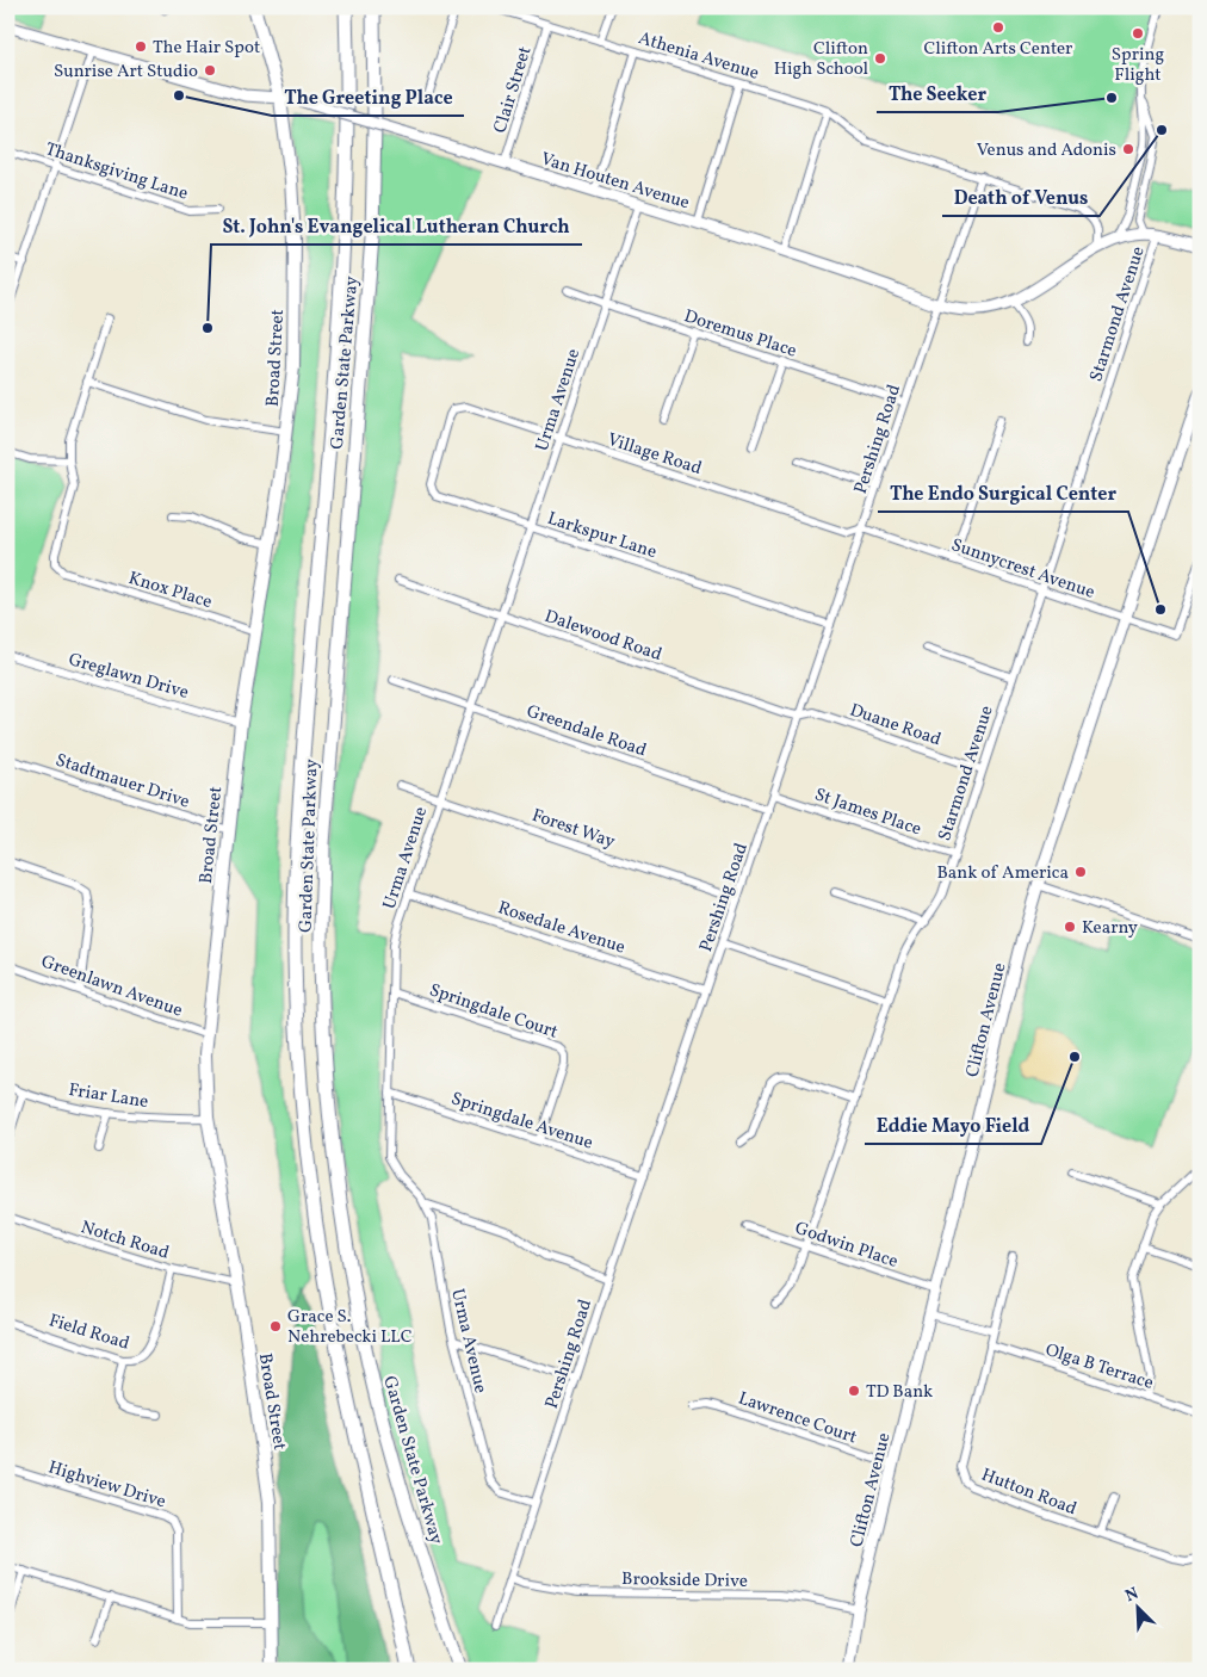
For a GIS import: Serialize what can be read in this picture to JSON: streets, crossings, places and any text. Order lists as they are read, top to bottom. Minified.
{"streets":{"highway":["Garden State Parkway"],"main road":["Van Houten Avenue","Broad Street","Clifton Avenue"],"street":["Athenia Avenue","Clair Street","Thanksgiving Lane","Starmond Avenue","Doremus Place","Urma Avenue","Pershing Road","Village Road","Larkspur Lane","Sunnycrest Avenue","Knox Place","Dalewood Road","Greglawn Drive","Duane Road","Greendale Road","Stadtmauer Drive","St James Place","Forest Way","Rosedale Avenue","Greenlawn Avenue","Springdale Court","Friar Lane","Springdale Avenue","Notch Road","Godwin Place","Field Road","Olga B Terrace","Lawrence Court","Highview Drive","Hutton Road","Brookside Drive"]},"crossings":[["Athenia Avenue","Clair Street"],["Athenia Avenue","Van Houten Avenue"],["Athenia Avenue","Pershing Road"],["Clair Street","Van Houten Avenue"],["Van Houten Avenue","Starmond Avenue"],["Van Houten Avenue","Broad Street"],["Van Houten Avenue","Urma Avenue"],["Van Houten Avenue","Pershing Road"],["Starmond Avenue","Sunnycrest Avenue"],["Starmond Avenue","Duane Road"],["Starmond Avenue","St James Place"],["Starmond Avenue","Godwin Place"],["Doremus Place","Urma Avenue"],["Doremus Place","Pershing Road"],["Broad Street","Knox Place"],["Broad Street","Greglawn Drive"],["Broad Street","Stadtmauer Drive"],["Broad Street","Greenlawn Avenue"],["Broad Street","Friar Lane"],["Broad Street","Notch Road"],["Urma Avenue","Pershing Road"],["Urma Avenue","Village Road"],["Urma Avenue","Larkspur Lane"],["Urma Avenue","Dalewood Road"],["Urma Avenue","Greendale Road"],["Urma Avenue","Forest Way"],["Urma Avenue","Rosedale Avenue"],["Urma Avenue","Springdale Court"],["Urma Avenue","Springdale Avenue"],["Pershing Road","Village Road"],["Pershing Road","Larkspur Lane"],["Pershing Road","Sunnycrest Avenue"],["Pershing Road","Dalewood Road"],["Pershing Road","Duane Road"],["Pershing Road","Greendale Road"],["Pershing Road","St James Place"],["Pershing Road","Forest Way"],["Pershing Road","Rosedale Avenue"],["Pershing Road","Springdale Avenue"],["Pershing Road","Brookside Drive"],["Village Road","Larkspur Lane"],["Village Road","Sunnycrest Avenue"],["Sunnycrest Avenue","Clifton Avenue"],["Dalewood Road","Duane Road"],["Springdale Court","Springdale Avenue"],["Clifton Avenue","Godwin Place"],["Clifton Avenue","Lawrence Court"],["Clifton Avenue","Brookside Drive"],["Notch Road","Field Road"],["Olga B Terrace","Hutton Road"]],"places":["Clifton Arts Center","Spring Flight","The Hair Spot","Clifton High School","Sunrise Art Studio","The Greeting Place","The Seeker","Death of Venus","Venus and Adonis","St. John's Evangelical Lutheran Church","The Endo Surgical Center","Bank of America","Kearny","Eddie Mayo Field","Grace S. Nehrebecki LLC","TD Bank"],"north":"top left"}
